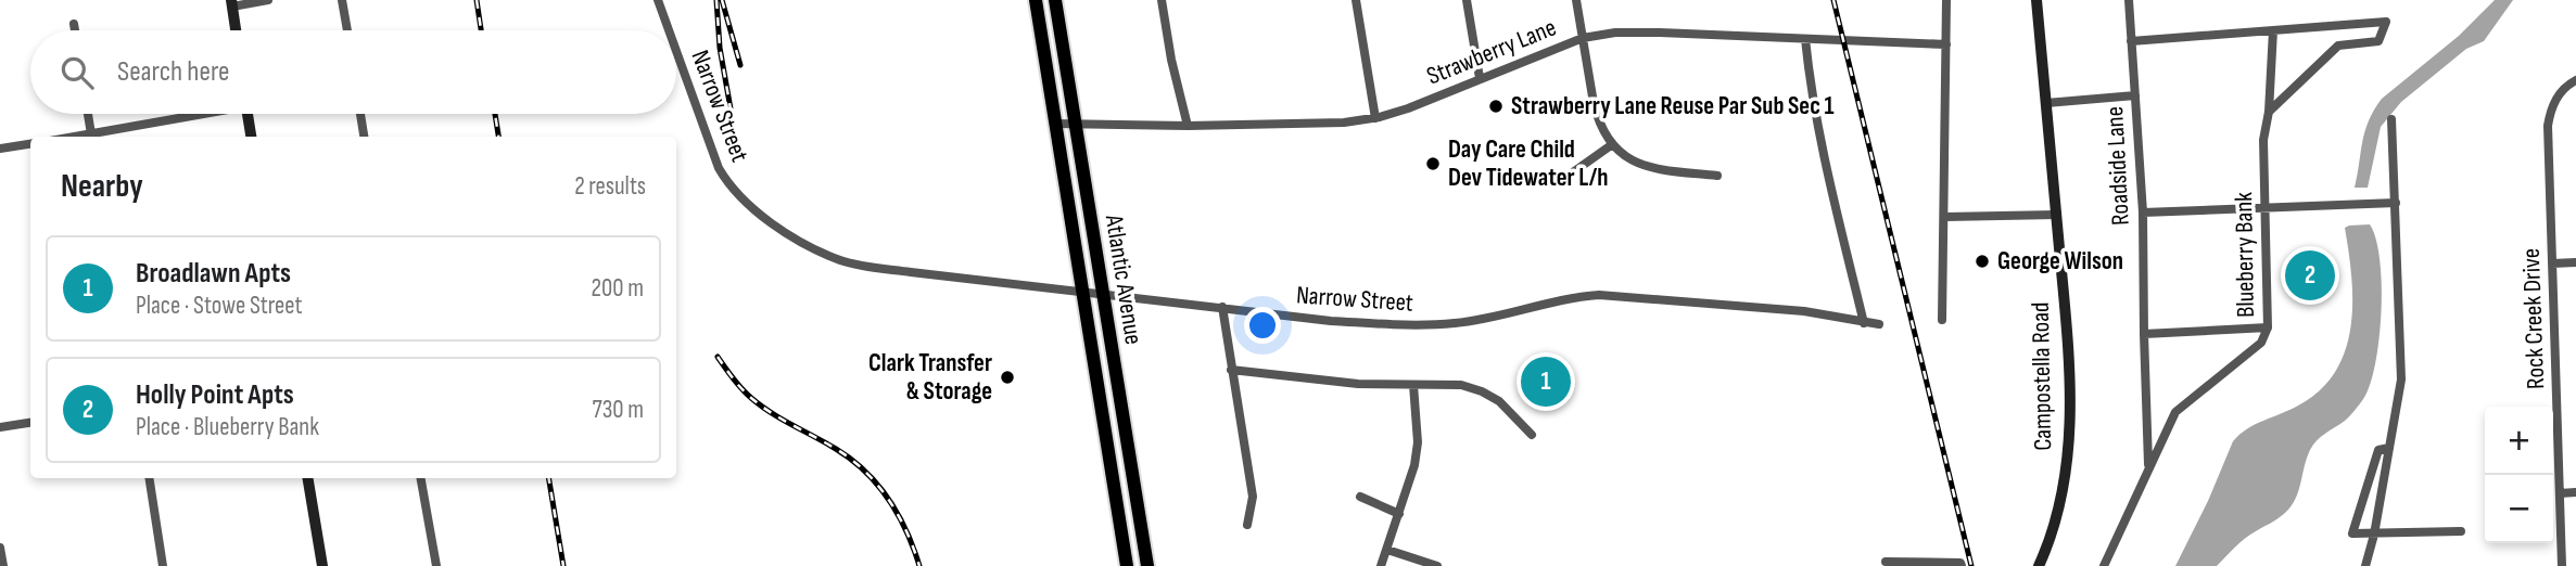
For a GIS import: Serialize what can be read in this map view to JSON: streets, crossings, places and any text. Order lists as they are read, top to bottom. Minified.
{"streets":{"main road":["Atlantic Avenue","Campostella Road"],"street":["Strawberry Lane","Narrow Street","Roadside Lane","Blueberry Bank","Rock Creek Drive"]},"crossings":[["Strawberry Lane","Atlantic Avenue"],["Narrow Street","Atlantic Avenue"],["Roadside Lane","Blueberry Bank"]],"places":["Strawberry Lane Reuse Par Sub Sec 1","Day Care Child Dev Tidewater L/h","George Wilson","Clark Transfer & Storage"],"page":{"search":"Search here","heading":["Nearby","2 results"],"list":[{"mark":"1","name":"Broadlawn Apts","note":"Place · Stowe Street","value":"200 m"},{"mark":"2","name":"Holly Point Apts","note":"Place · Blueberry Bank","value":"730 m"}],"pins":["2","1"],"map_buttons":["+","−"]}}
